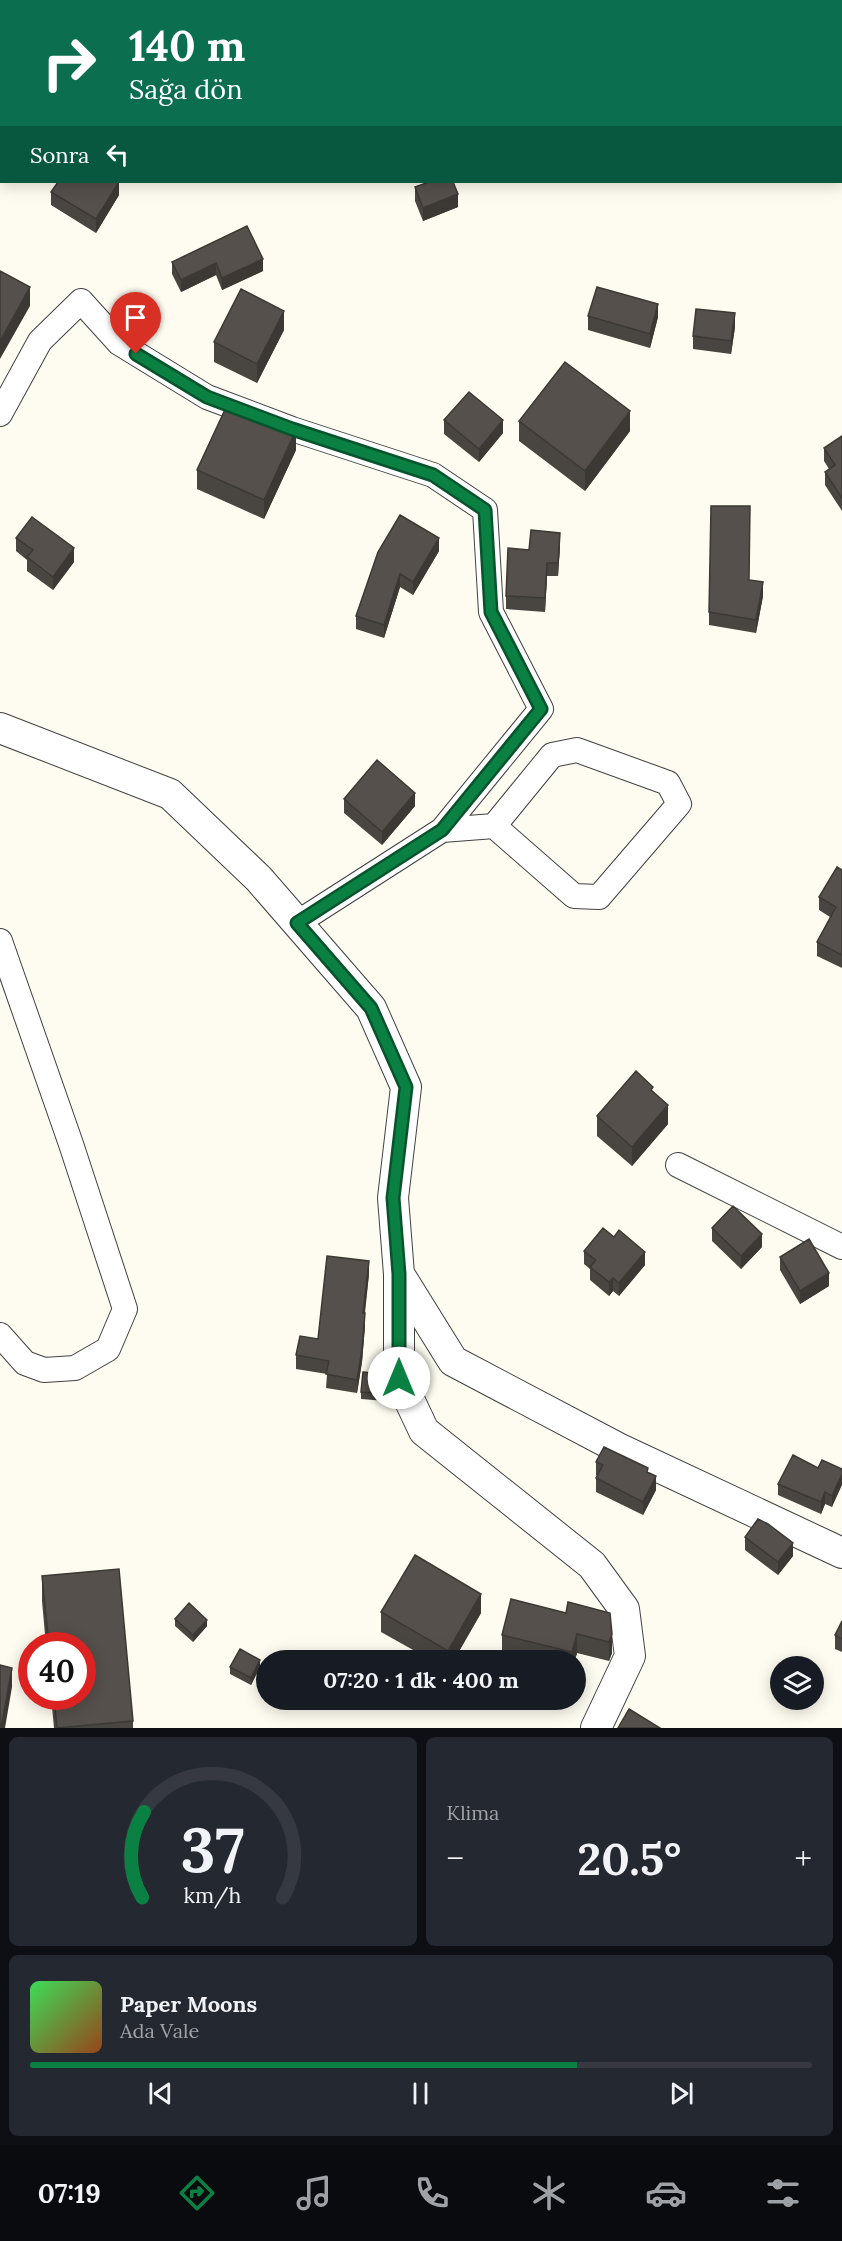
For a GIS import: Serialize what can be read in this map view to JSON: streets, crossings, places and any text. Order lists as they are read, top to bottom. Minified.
{"page":{"turn":["140 m","Sağa dön"],"then":"Sonra","limit":"40","trip":"07:20 · 1 dk · 400 m","tile":"Klima","heat":["−","20.5°","+"],"song":["Paper Moons","Ada Vale"],"tabs":"07:19","gauge":["37","km/h"]}}
